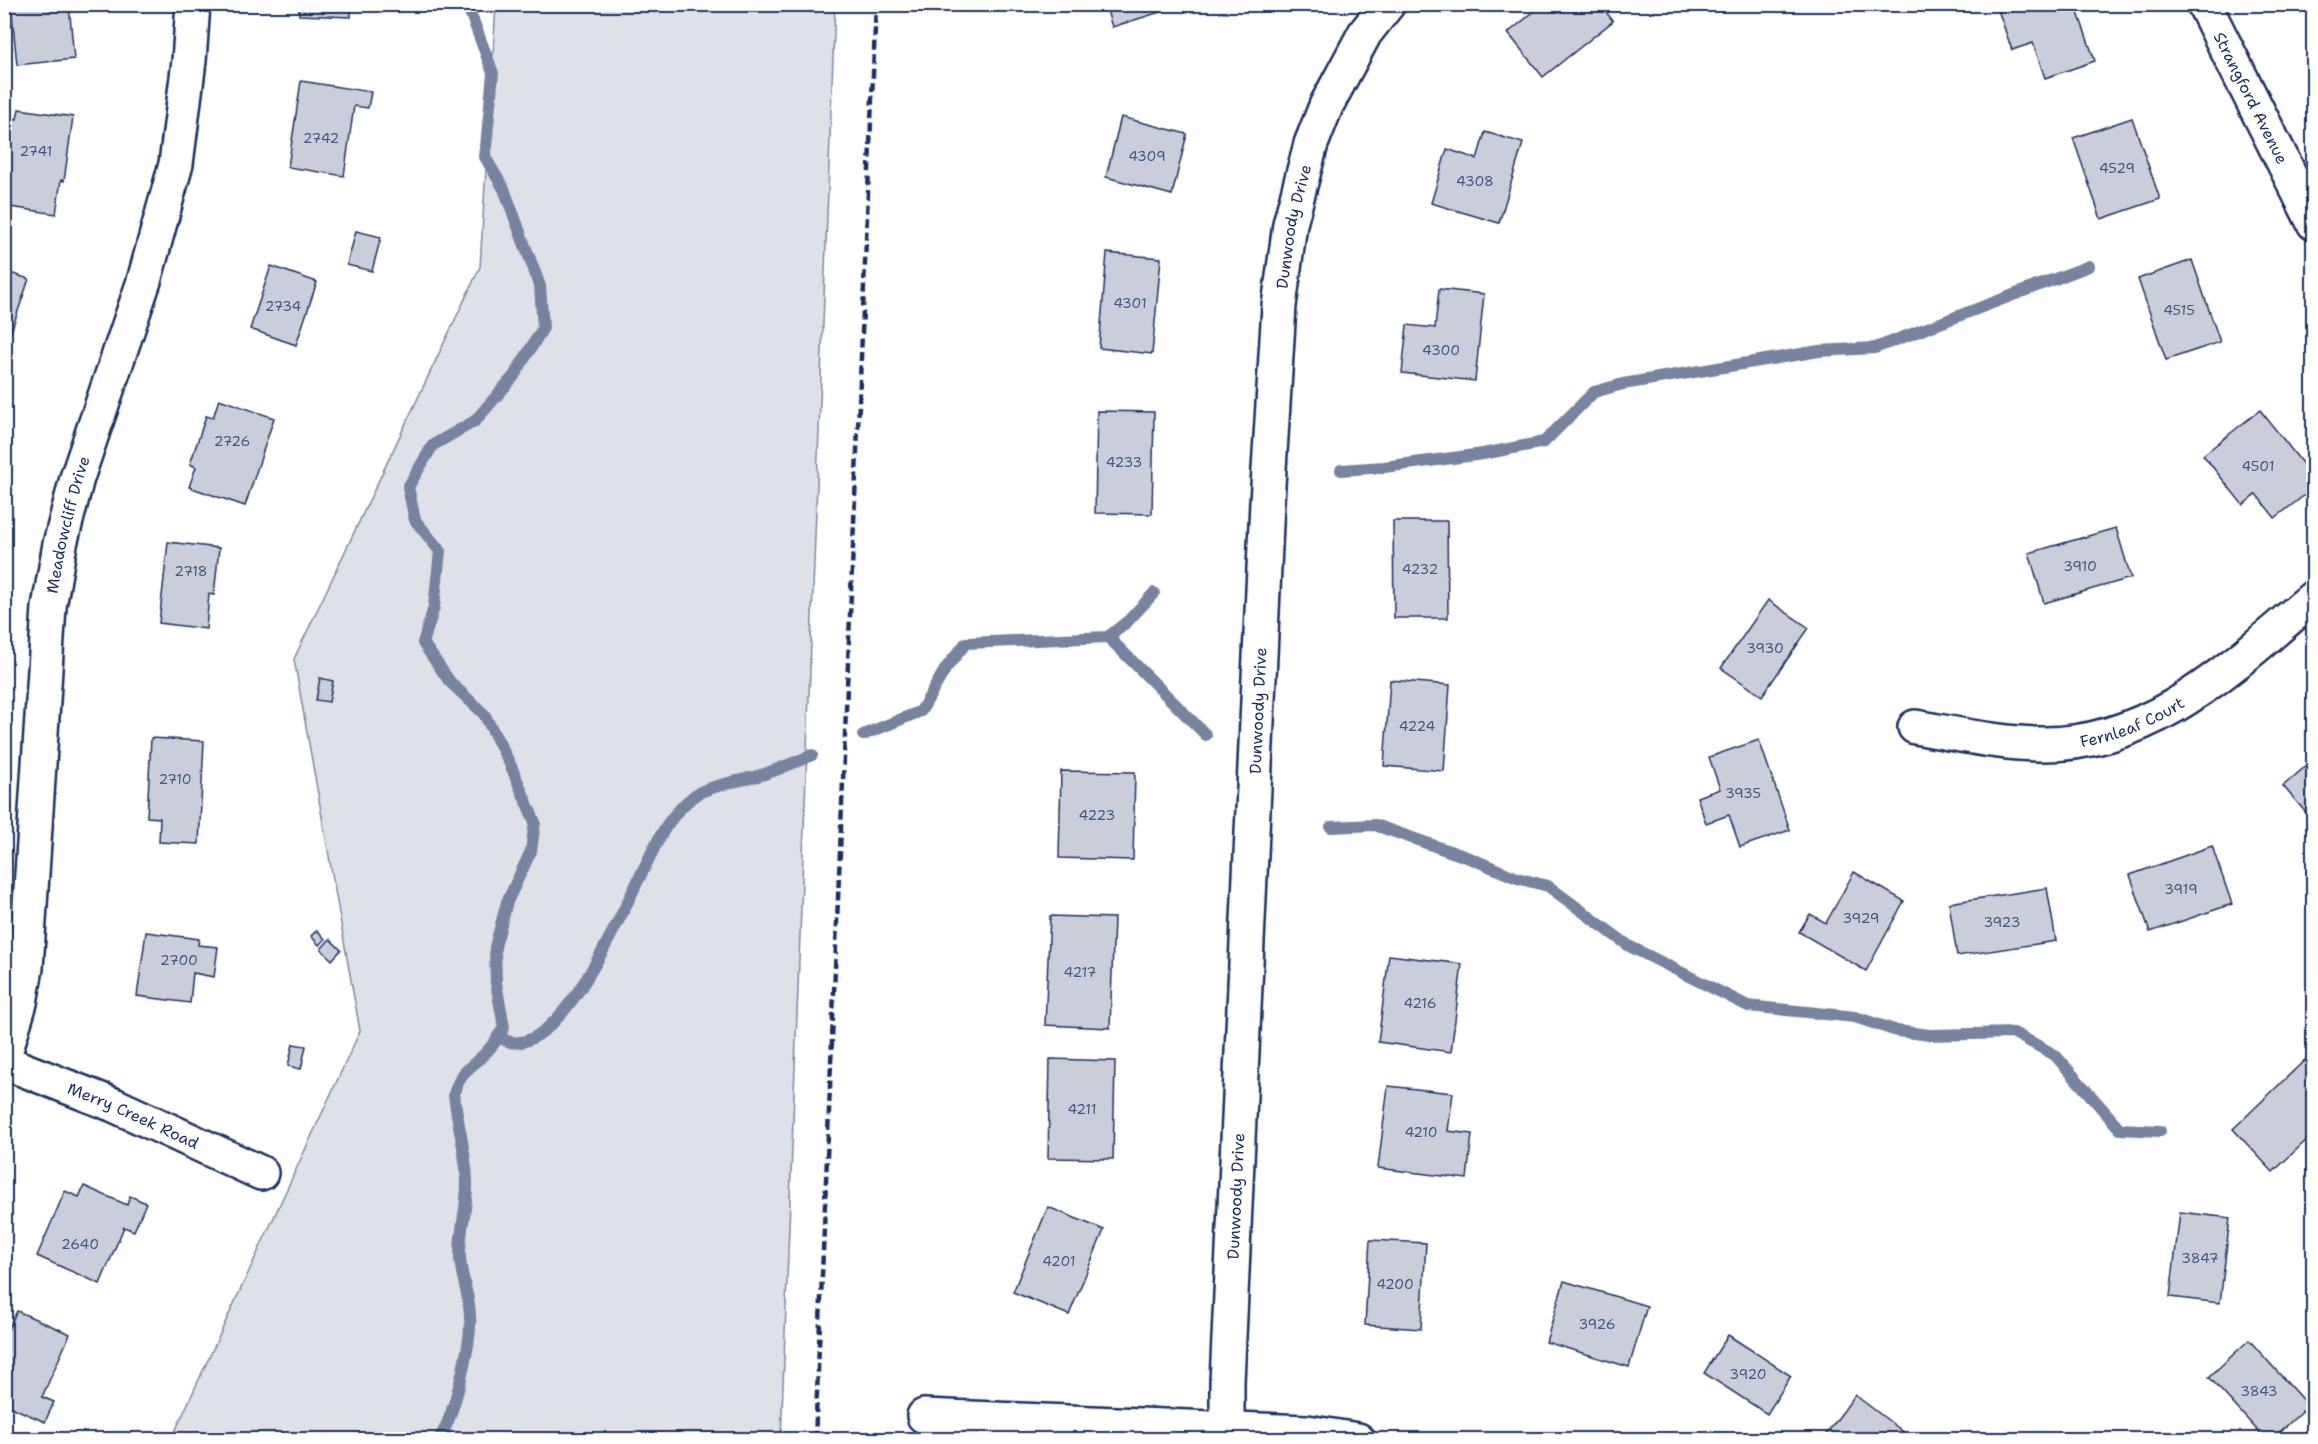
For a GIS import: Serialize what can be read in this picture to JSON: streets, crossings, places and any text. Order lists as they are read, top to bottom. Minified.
{"streets":{"street":["Strangford Avenue","Dunwoody Drive","Meadowcliff Drive","Fernleaf Court","Merry Creek Road"]},"house_numbers":["2742","2741","4309","4529","4308","4301","2734","4515","4300","2726","4233","4501","3910","4232","2718","3930","4224","2710","3935","4223","3919","3929","3923","2700","4217","4216","4211","4210","2640","3847","4201","4200","3926","3920","3843"]}
